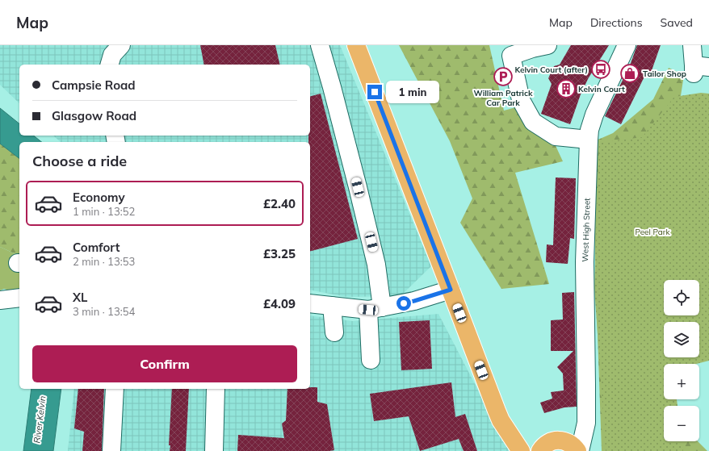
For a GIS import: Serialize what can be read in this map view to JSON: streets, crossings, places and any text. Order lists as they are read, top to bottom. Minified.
{"streets":{"street":["West High Street"]},"water":["River Kelvin"],"parks":["Peel Park"],"places":{"bus stop":["Kelvin Court (after)"],"shop":["Tailor Shop"],"parking":["William Patrick Car Park"],"building":["Kelvin Court"]},"page":{"header":"Map","nav":["Map","Directions","Saved"],"banner":["Campsie Road","Glasgow Road"],"bubble":"1 min","heading":"Choose a ride","list":[{"name":"Economy","note":"1 min · 13:52","value":"£2.40"},{"name":"Comfort","note":"2 min · 13:53","value":"£3.25"},{"name":"XL","note":"3 min · 13:54","value":"£4.09"}],"map_buttons":["+","−"],"buttons":"Confirm"}}
